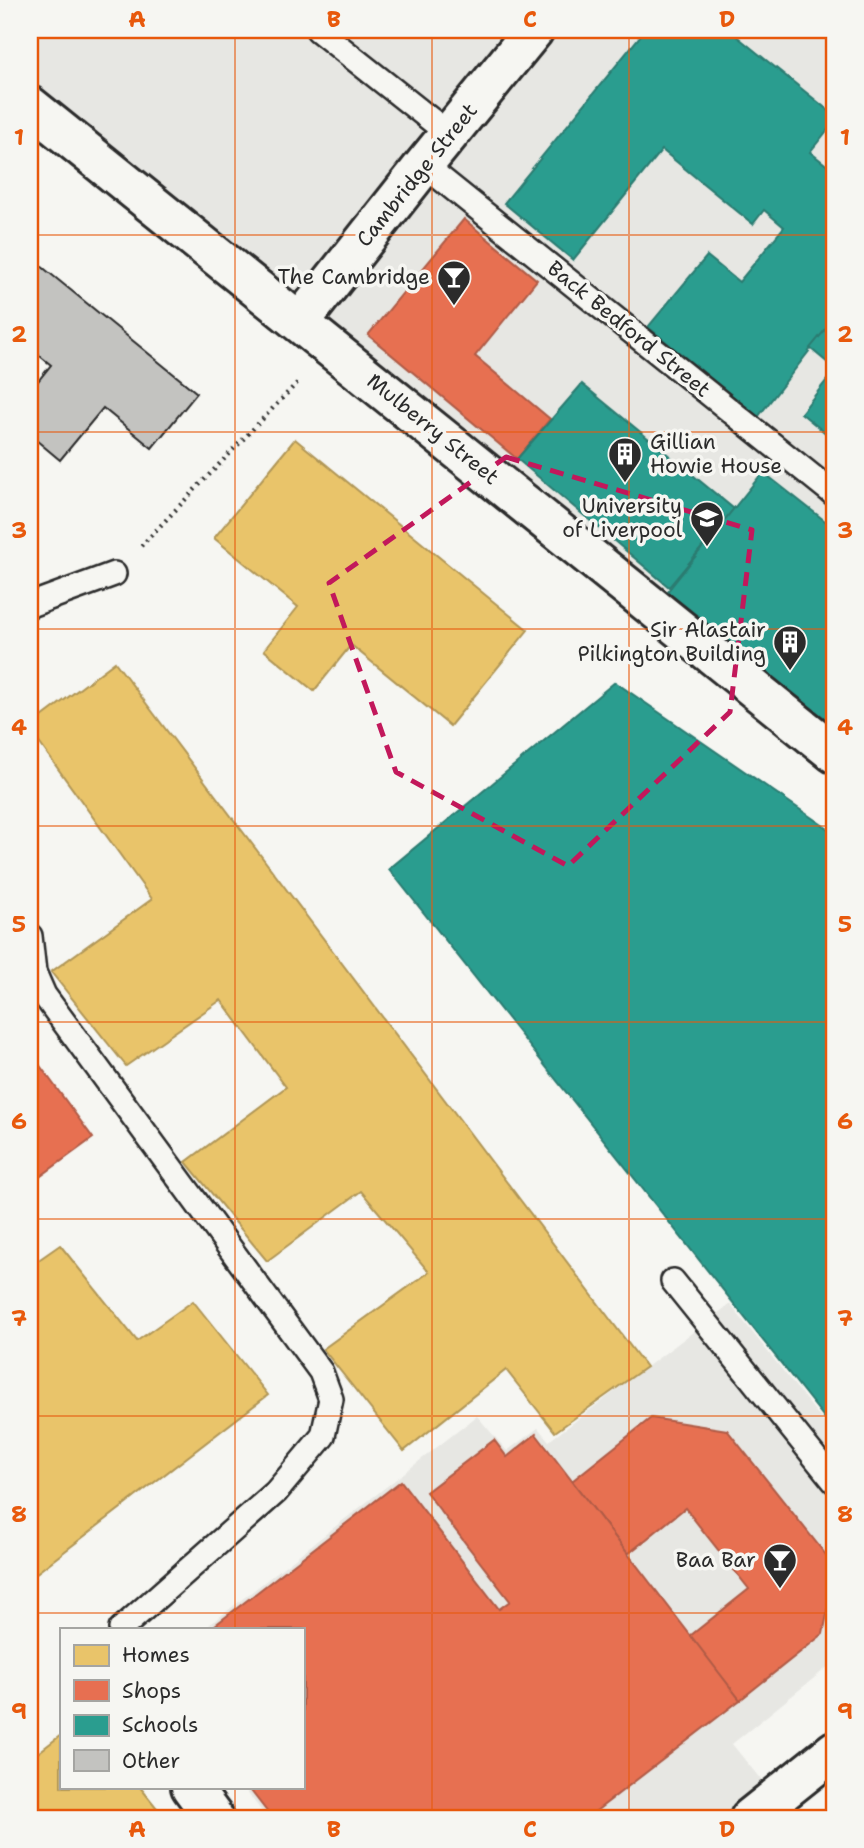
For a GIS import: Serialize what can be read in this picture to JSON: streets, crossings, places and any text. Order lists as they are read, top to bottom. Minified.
{"streets":{"street":["Cambridge Street","Mulberry Street"],"lane":["Back Bedford Street"]},"crossings":[["Cambridge Street","Back Bedford Street"],["Cambridge Street","Mulberry Street"]],"places":{"bar":["The Cambridge","Baa Bar"],"building":["Gillian Howie House","Sir Alastair Pilkington Building"],"school or university":["University of Liverpool"]},"legend":["Homes","Shops","Schools","Other"],"grid":{"columns":["A","B","C","D"],"rows":["1","2","3","4","5","6","7","8","9"]}}
